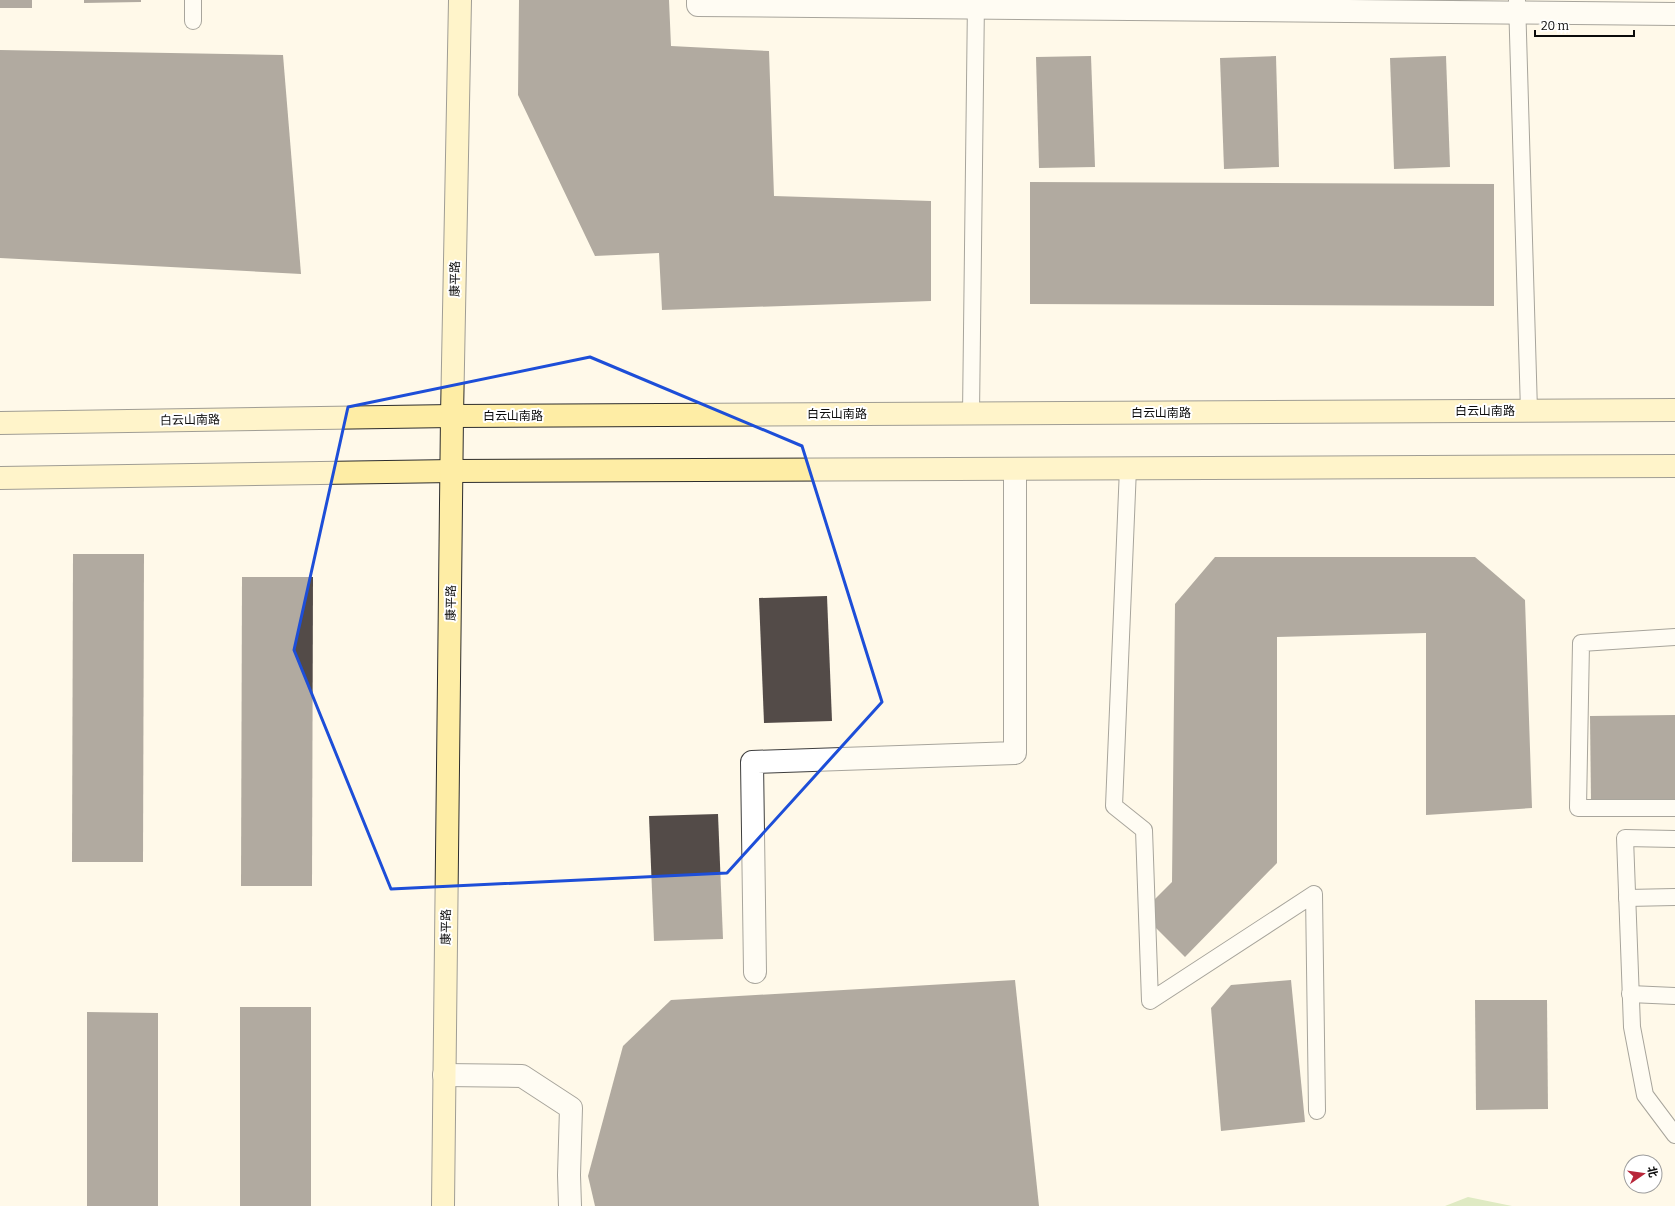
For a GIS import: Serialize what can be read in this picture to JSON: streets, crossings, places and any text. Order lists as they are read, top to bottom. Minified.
{"streets":{"main road":["康平路","白云山南路"]},"crossings":[["康平路","白云山南路"]],"scale_bar":"20 m","north":"right"}
